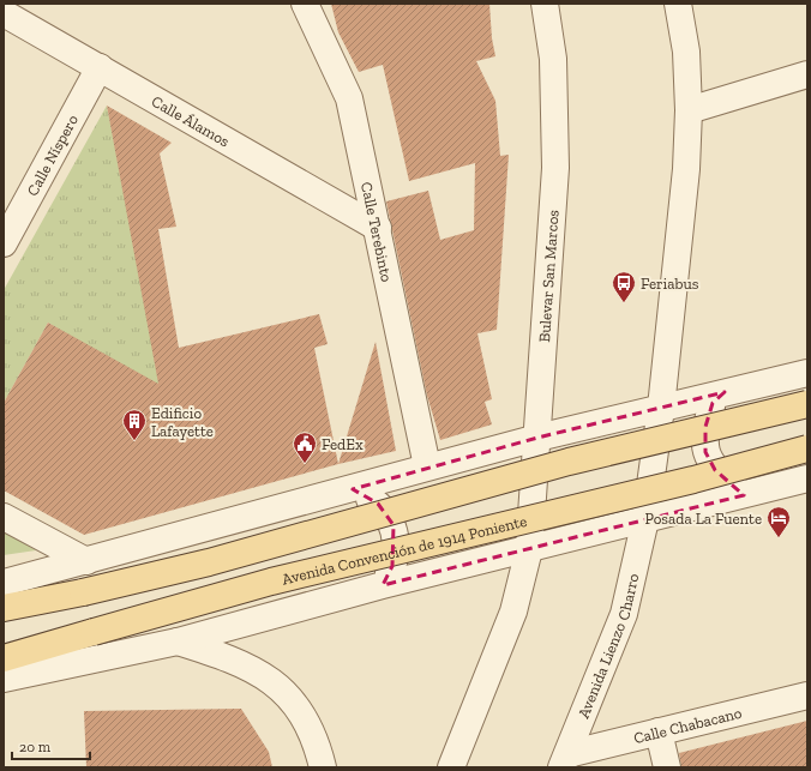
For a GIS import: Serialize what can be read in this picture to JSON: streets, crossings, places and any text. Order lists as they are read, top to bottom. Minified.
{"streets":{"main road":["Avenida Convención de 1914 Poniente"],"street":["Calle Álamos","Calle Níspero","Calle Terebinto","Bulevar San Marcos","Avenida Lienzo Charro","Calle Chabacano"]},"crossings":[["Calle Álamos","Calle Níspero"],["Calle Álamos","Calle Terebinto"],["Bulevar San Marcos","Avenida Convención de 1914 Poniente"],["Avenida Convención de 1914 Poniente","Avenida Lienzo Charro"],["Avenida Lienzo Charro","Calle Chabacano"]],"places":{"bus stop":["Feriabus"],"building":["Edificio Lafayette"],"public building":["FedEx"],"hotel":["Posada La Fuente"]},"scale_bar":"20 m"}
